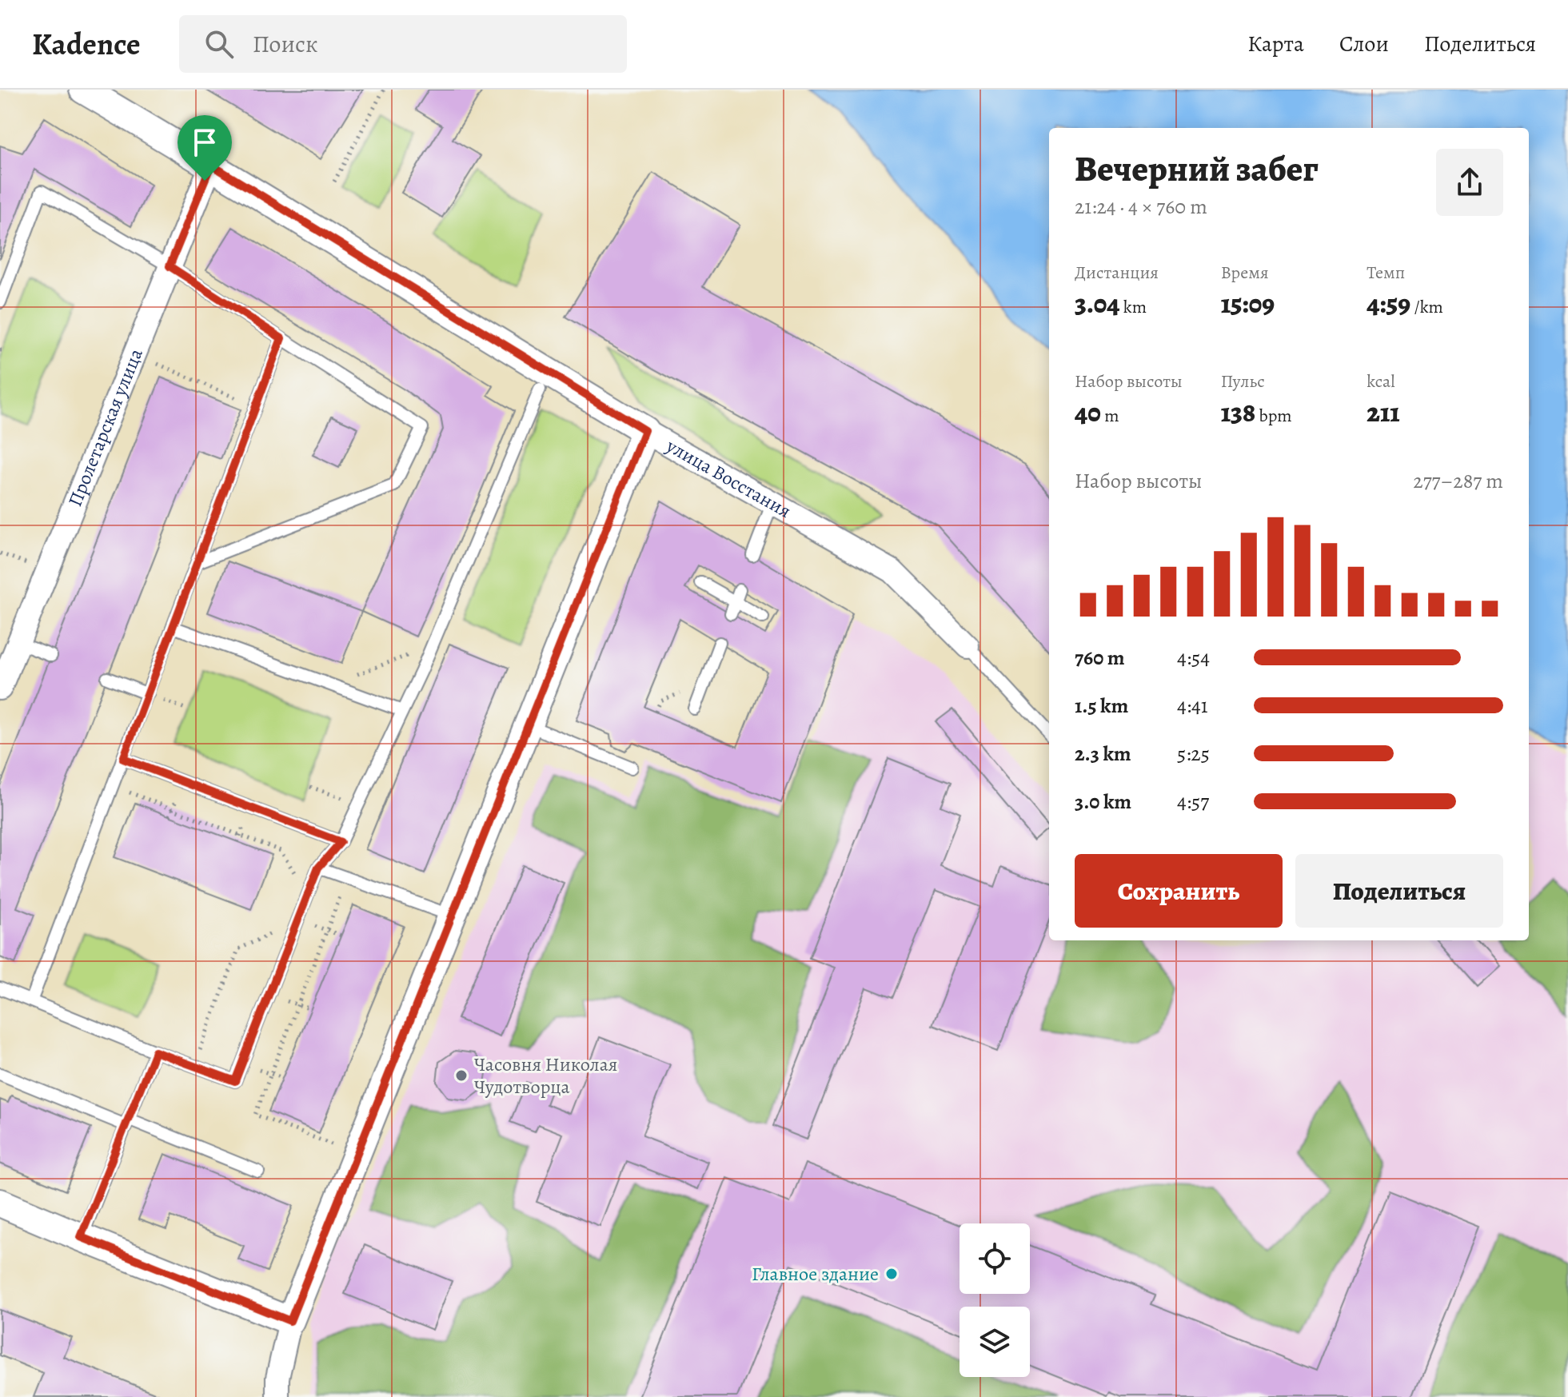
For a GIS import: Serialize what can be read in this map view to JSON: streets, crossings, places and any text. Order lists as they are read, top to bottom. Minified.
{"streets":{"street":["Пролетарская улица","улица Восстания"]},"crossings":[["Пролетарская улица","улица Восстания"]],"places":["Часовня Николая Чудотворца","Главное здание"],"page":{"header":"Kadence","search":"Поиск","nav":["Карта","Слои","Поделиться"],"heading":["Вечерний забег","21:24 · 4 × 760 m"],"stats":[["Дистанция","3.04 km"],["Время","15:09"],["Темп","4:59 /km"],["Набор высоты","40 m"],["Пульс","138 bpm"],["kcal","211"]],"chart":["Набор высоты","277–287 m"],"list":[{"name":"760 m","note":"4:54"},{"name":"1.5 km","note":"4:41"},{"name":"2.3 km","note":"5:25"},{"name":"3.0 km","note":"4:57"}],"buttons":["Сохранить","Поделиться"]}}
